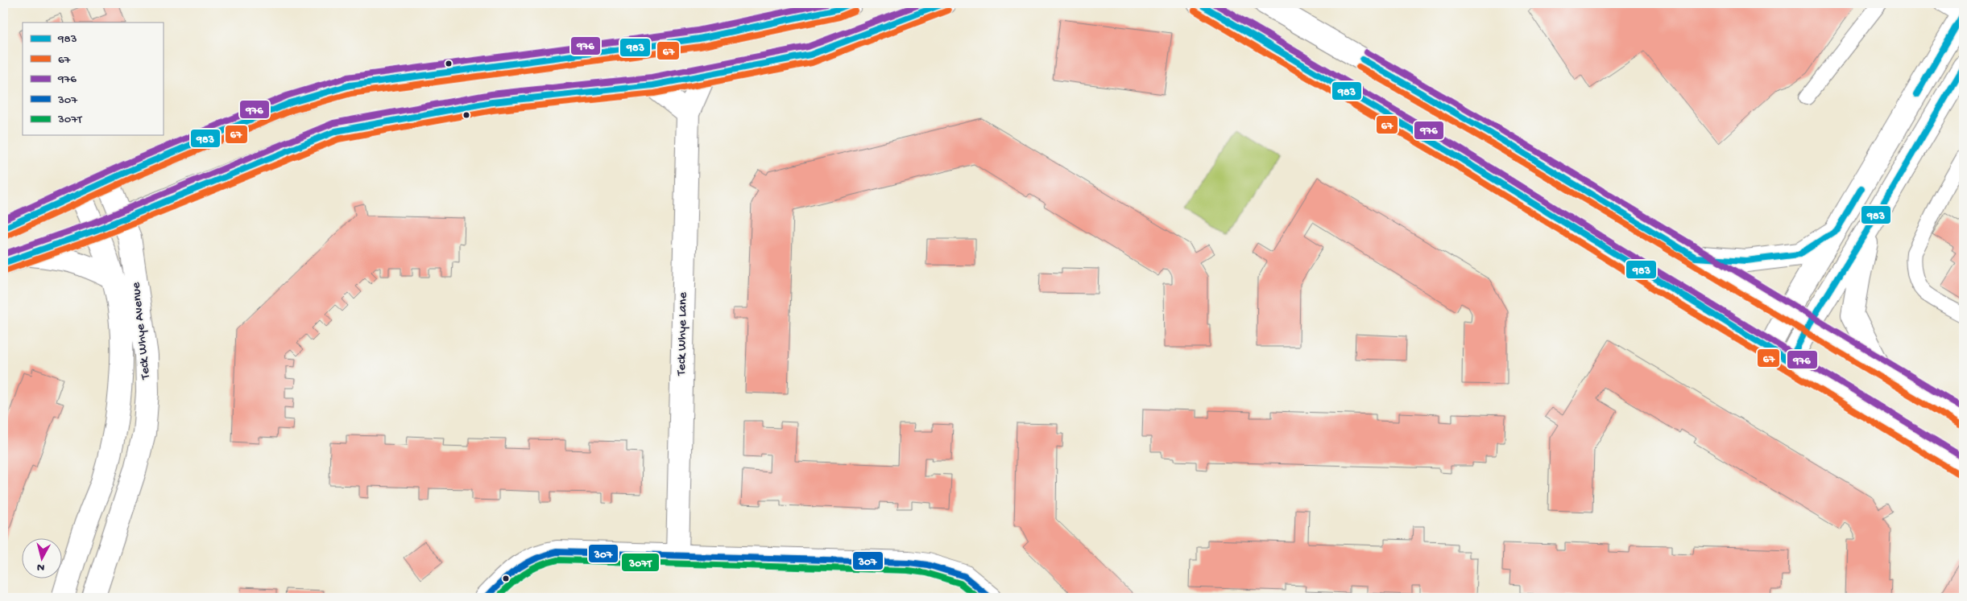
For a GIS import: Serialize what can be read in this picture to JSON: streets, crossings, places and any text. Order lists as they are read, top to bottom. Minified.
{"streets":{"main road":["Teck Whye Avenue","Teck Whye Lane"]},"lines":["transit line 983","transit line 976","transit line 67","transit line 307","transit line 307T"],"legend":["983","67","976","307","307T"],"north":"bottom"}
